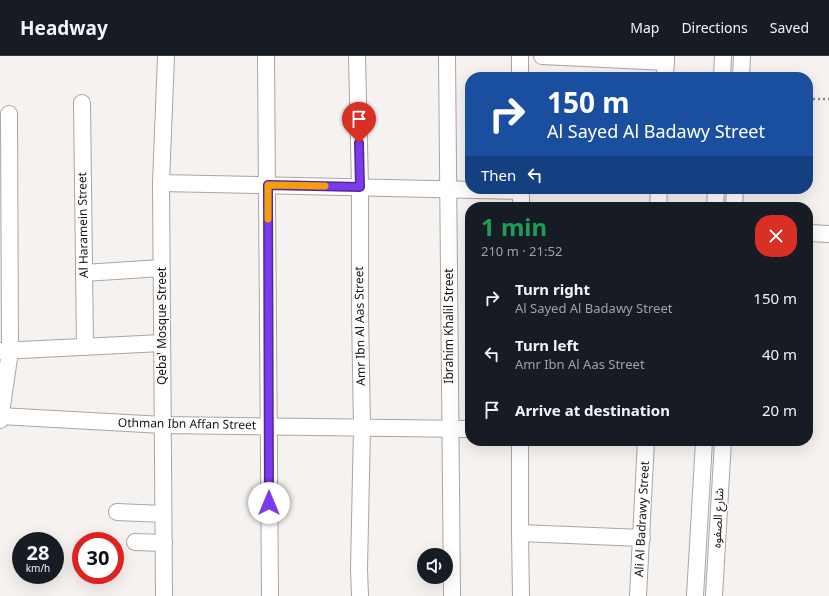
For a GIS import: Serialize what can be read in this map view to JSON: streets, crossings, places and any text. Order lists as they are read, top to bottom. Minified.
{"streets":{"street":["Al Haramein Street","Qeba' Mosque Street","Amr Ibn Al Aas Street","Ibrahim Khalil Street","Othman Ibn Affan Street","شارع الصفوه","Ali Al Badrawy Street"]},"crossings":[["Qeba' Mosque Street","Othman Ibn Affan Street"],["Amr Ibn Al Aas Street","Othman Ibn Affan Street"],["Ibrahim Khalil Street","Othman Ibn Affan Street"]],"page":{"header":"Headway","nav":["Map","Directions","Saved"],"turn":["150 m","Al Sayed Al Badawy Street"],"then":"Then","heading":["1 min","210 m · 21:52"],"list":[{"name":"Turn right","note":"Al Sayed Al Badawy Street","value":"150 m"},{"name":"Turn left","note":"Amr Ibn Al Aas Street","value":"40 m"},{"name":"Arrive at destination","value":"20 m"}],"speed":"28 km/h","limit":"30"}}
